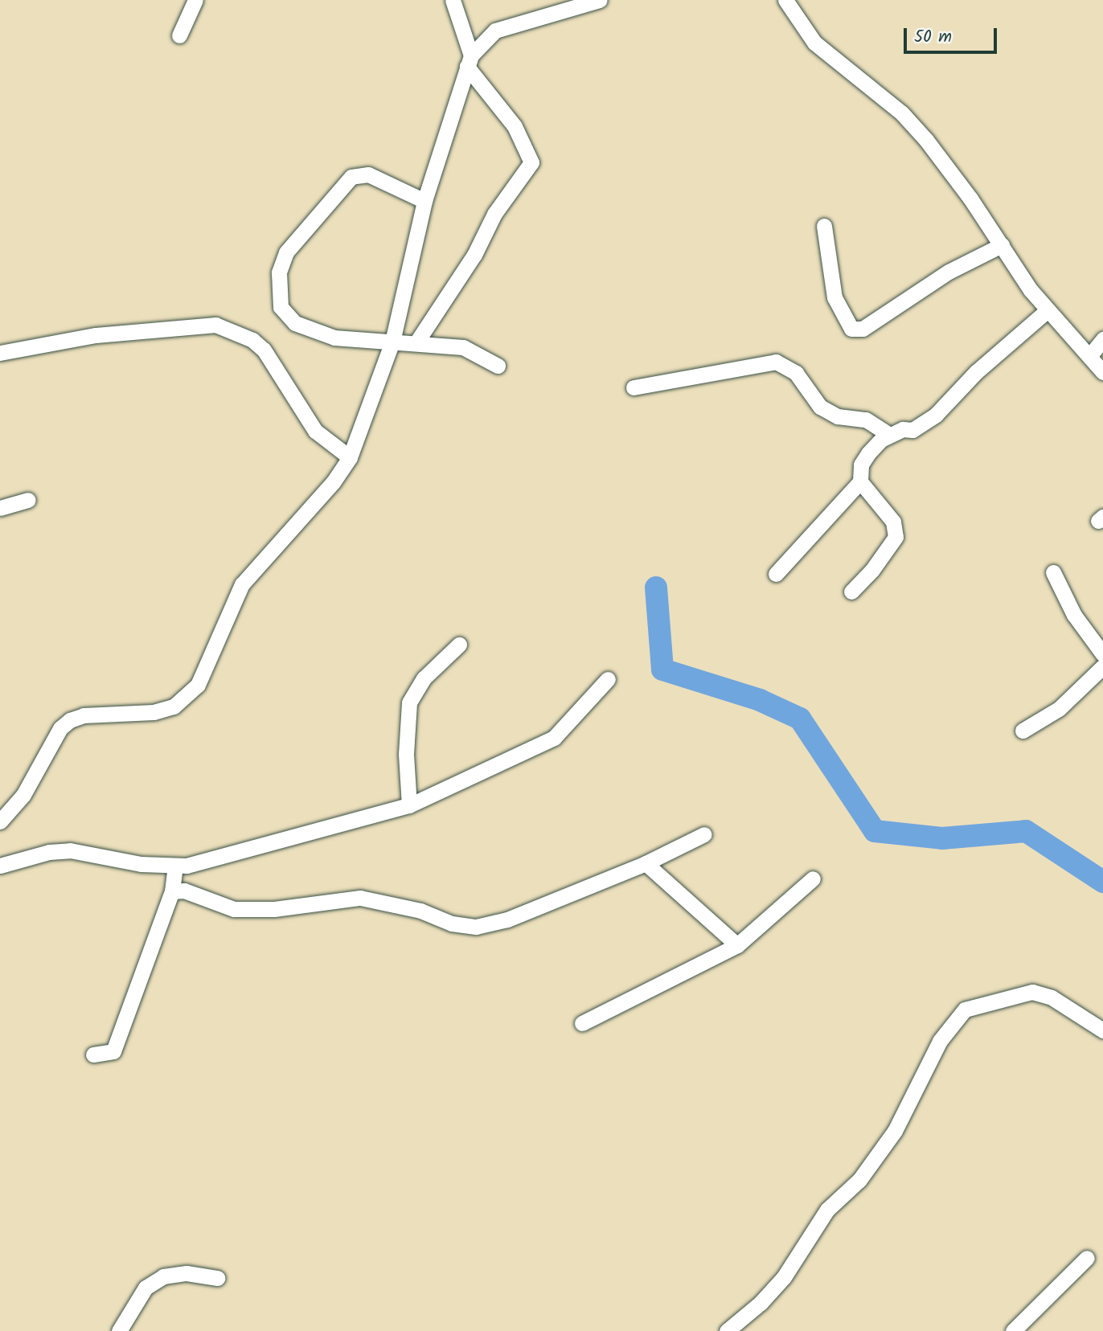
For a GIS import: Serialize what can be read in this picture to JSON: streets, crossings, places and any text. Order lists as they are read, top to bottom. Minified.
{"scale_bar":"50 m"}
